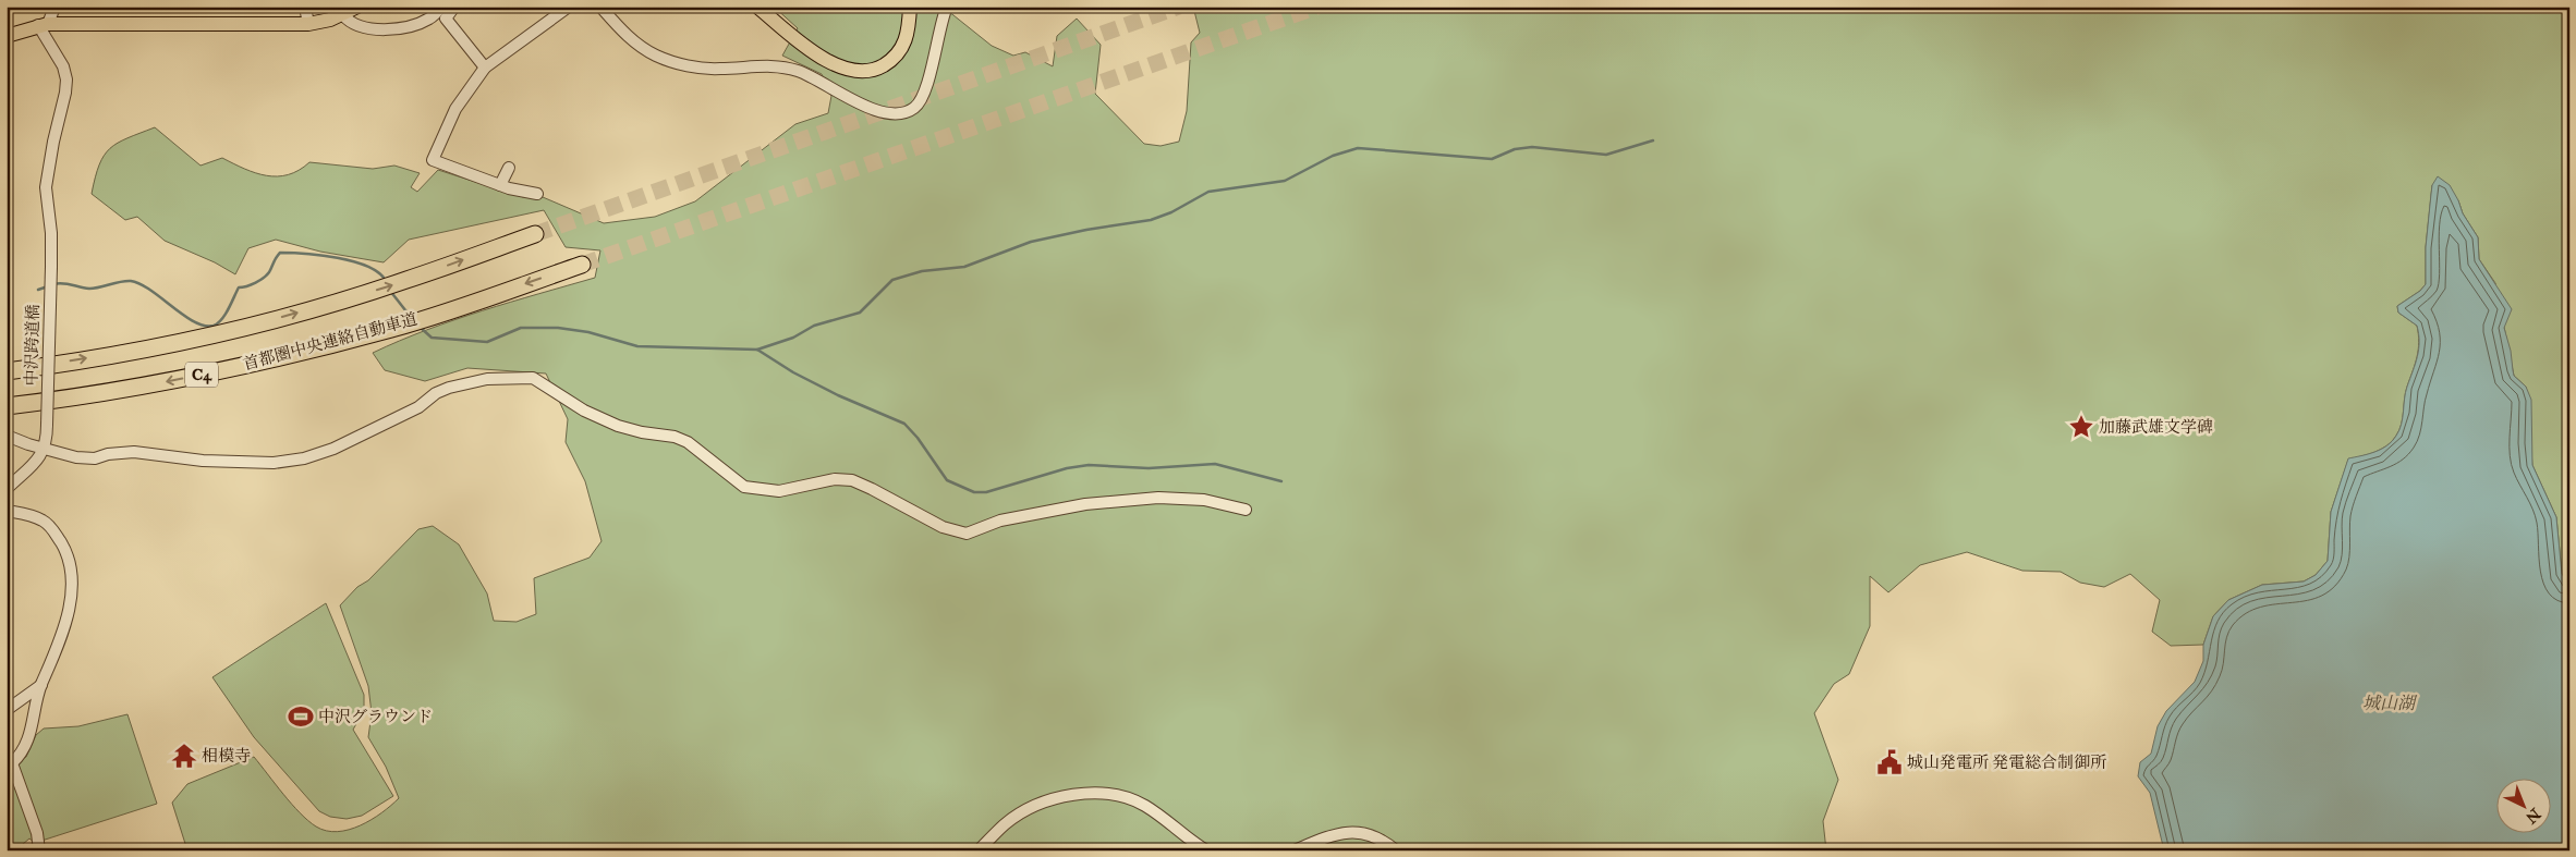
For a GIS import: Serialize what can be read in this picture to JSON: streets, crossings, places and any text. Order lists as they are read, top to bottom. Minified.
{"streets":{"highway":["首都圏中央連絡自動車道","C4"],"street":["中沢跨道橋"]},"water":["城山湖"],"places":{"place":["加藤武雄文学碑"],"sports":["中沢グラウンド"],"temple":["相模寺"],"public building":["城山発電所 発電総合制御所"]},"north":"bottom right"}
